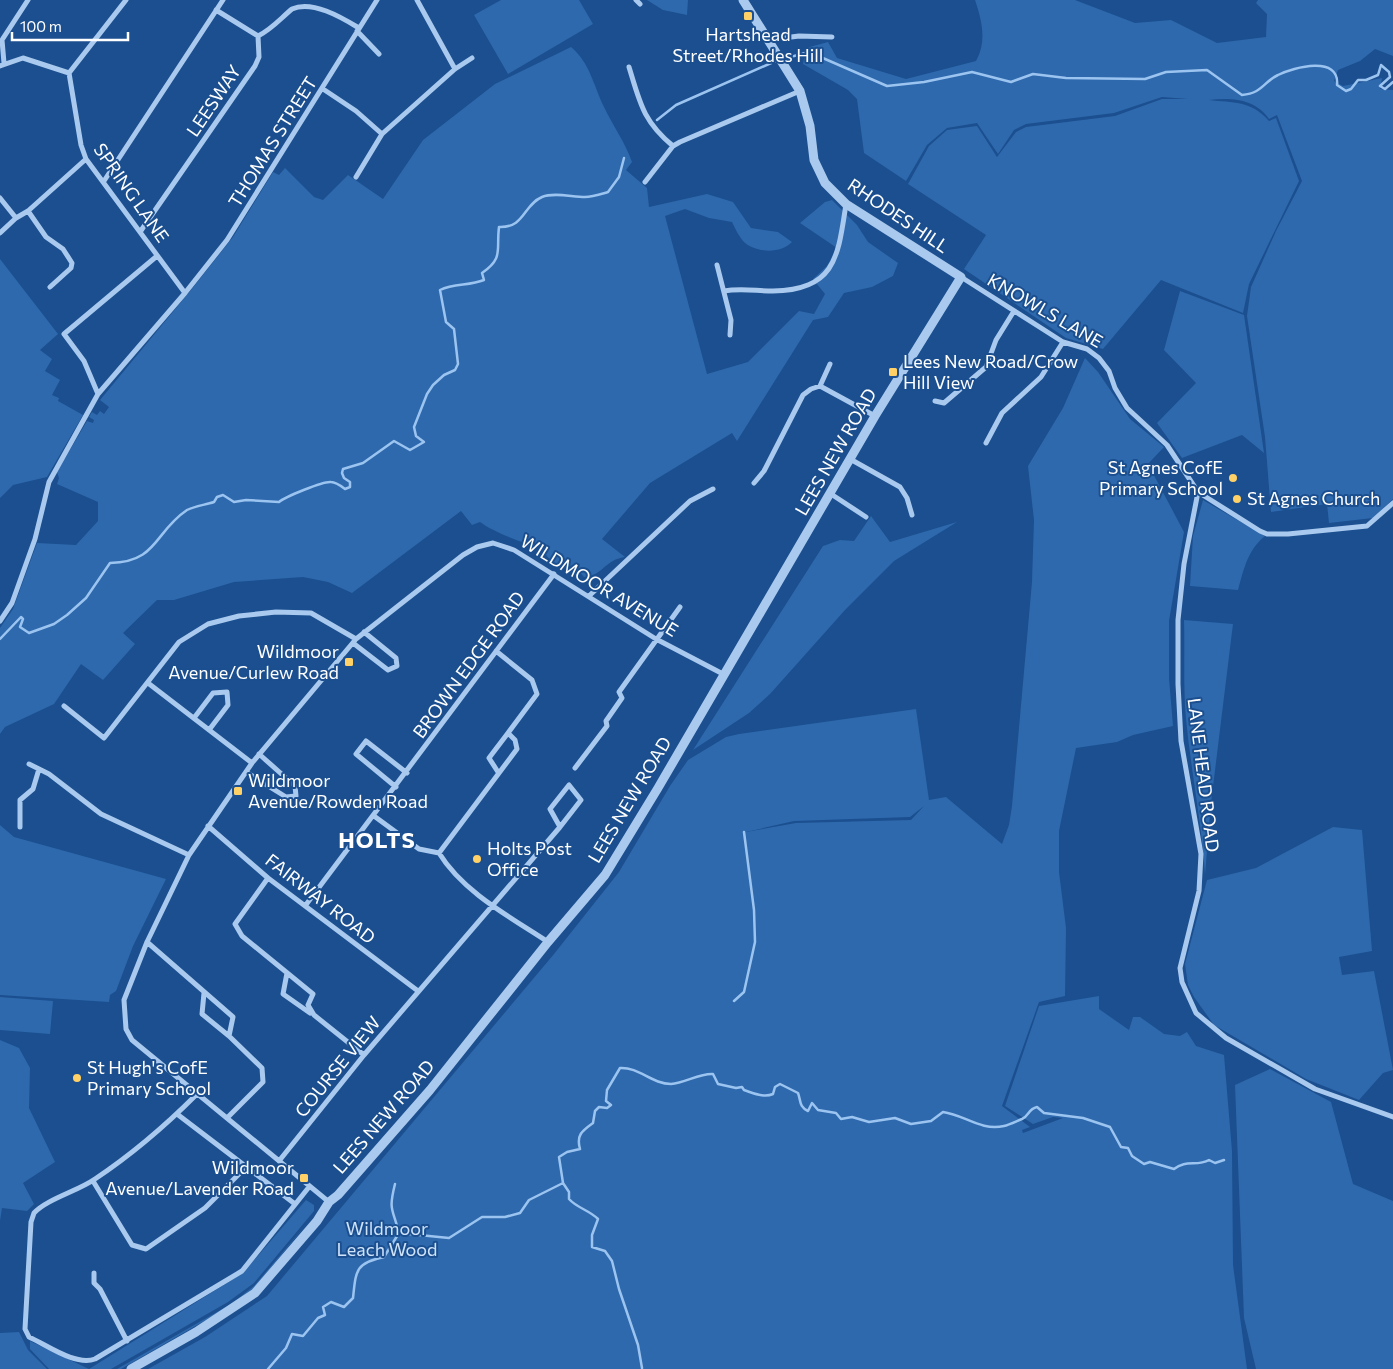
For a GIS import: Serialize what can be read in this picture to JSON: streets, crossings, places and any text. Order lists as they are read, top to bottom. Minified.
{"streets":{"street":["LEESWAY","THOMAS STREET","SPRING LANE","RHODES HILL","KNOWLS LANE","LEES NEW ROAD","WILDMOOR AVENUE","BROWN EDGE ROAD","LANE HEAD ROAD","FAIRWAY ROAD","COURSE VIEW"]},"crossings":[["LEESWAY","SPRING LANE"],["THOMAS STREET","SPRING LANE"],["RHODES HILL","KNOWLS LANE"],["RHODES HILL","LEES NEW ROAD"],["KNOWLS LANE","LEES NEW ROAD"],["KNOWLS LANE","LANE HEAD ROAD"],["LEES NEW ROAD","WILDMOOR AVENUE"],["WILDMOOR AVENUE","BROWN EDGE ROAD"],["WILDMOOR AVENUE","FAIRWAY ROAD"],["WILDMOOR AVENUE","COURSE VIEW"],["BROWN EDGE ROAD","FAIRWAY ROAD"],["FAIRWAY ROAD","COURSE VIEW"]],"districts":["HOLTS"],"parks":["Wildmoor Leach Wood"],"places":{"transit":["Hartshead Street/Rhodes Hill","Lees New Road/Crow Hill View","Wildmoor Avenue/Curlew Road","Wildmoor Avenue/Rowden Road","Wildmoor Avenue/Lavender Road"],"other":["St Agnes CofE Primary School","St Agnes Church","Holts Post Office","St Hugh's CofE Primary School"]},"scale_bar":"100 m"}
